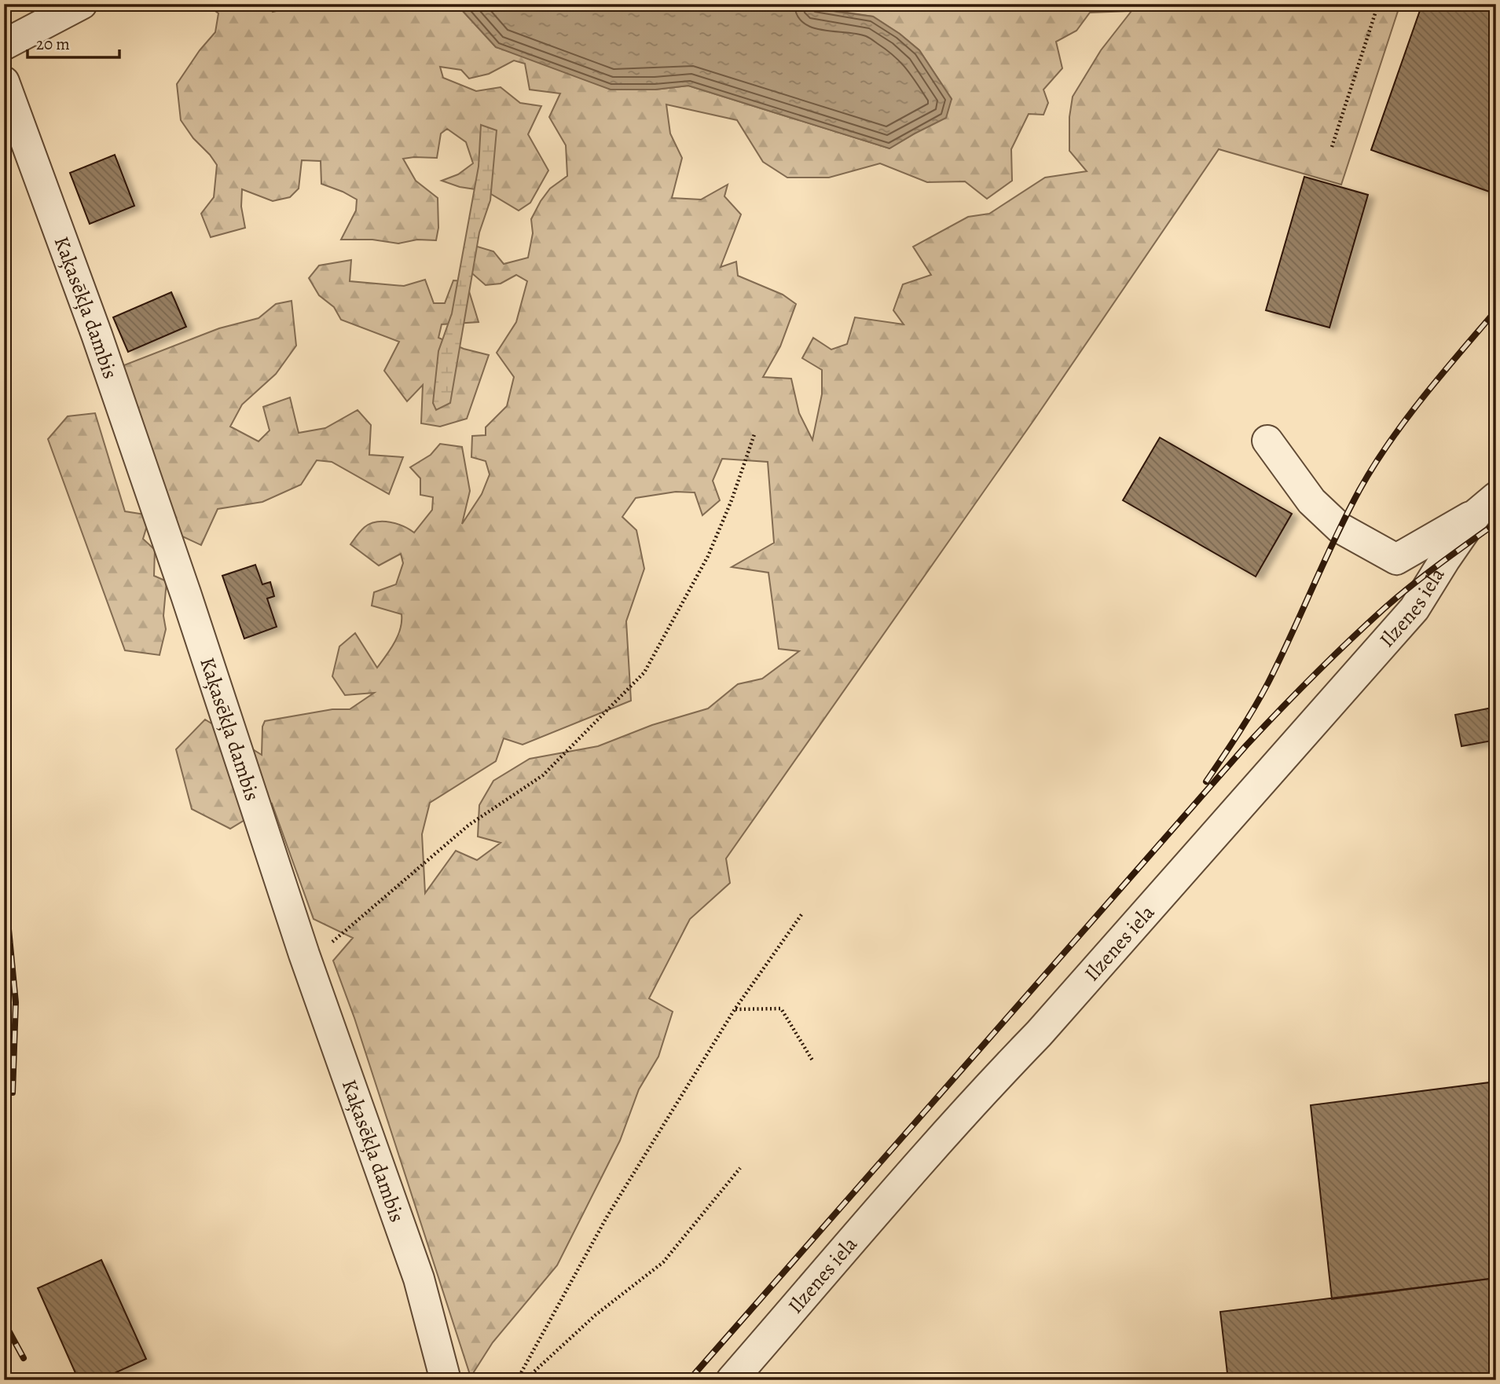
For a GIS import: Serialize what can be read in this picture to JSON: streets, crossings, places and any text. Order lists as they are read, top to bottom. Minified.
{"streets":{"street":["Kaķasēkļa dambis","Ilzenes iela"]},"scale_bar":"20 m"}
